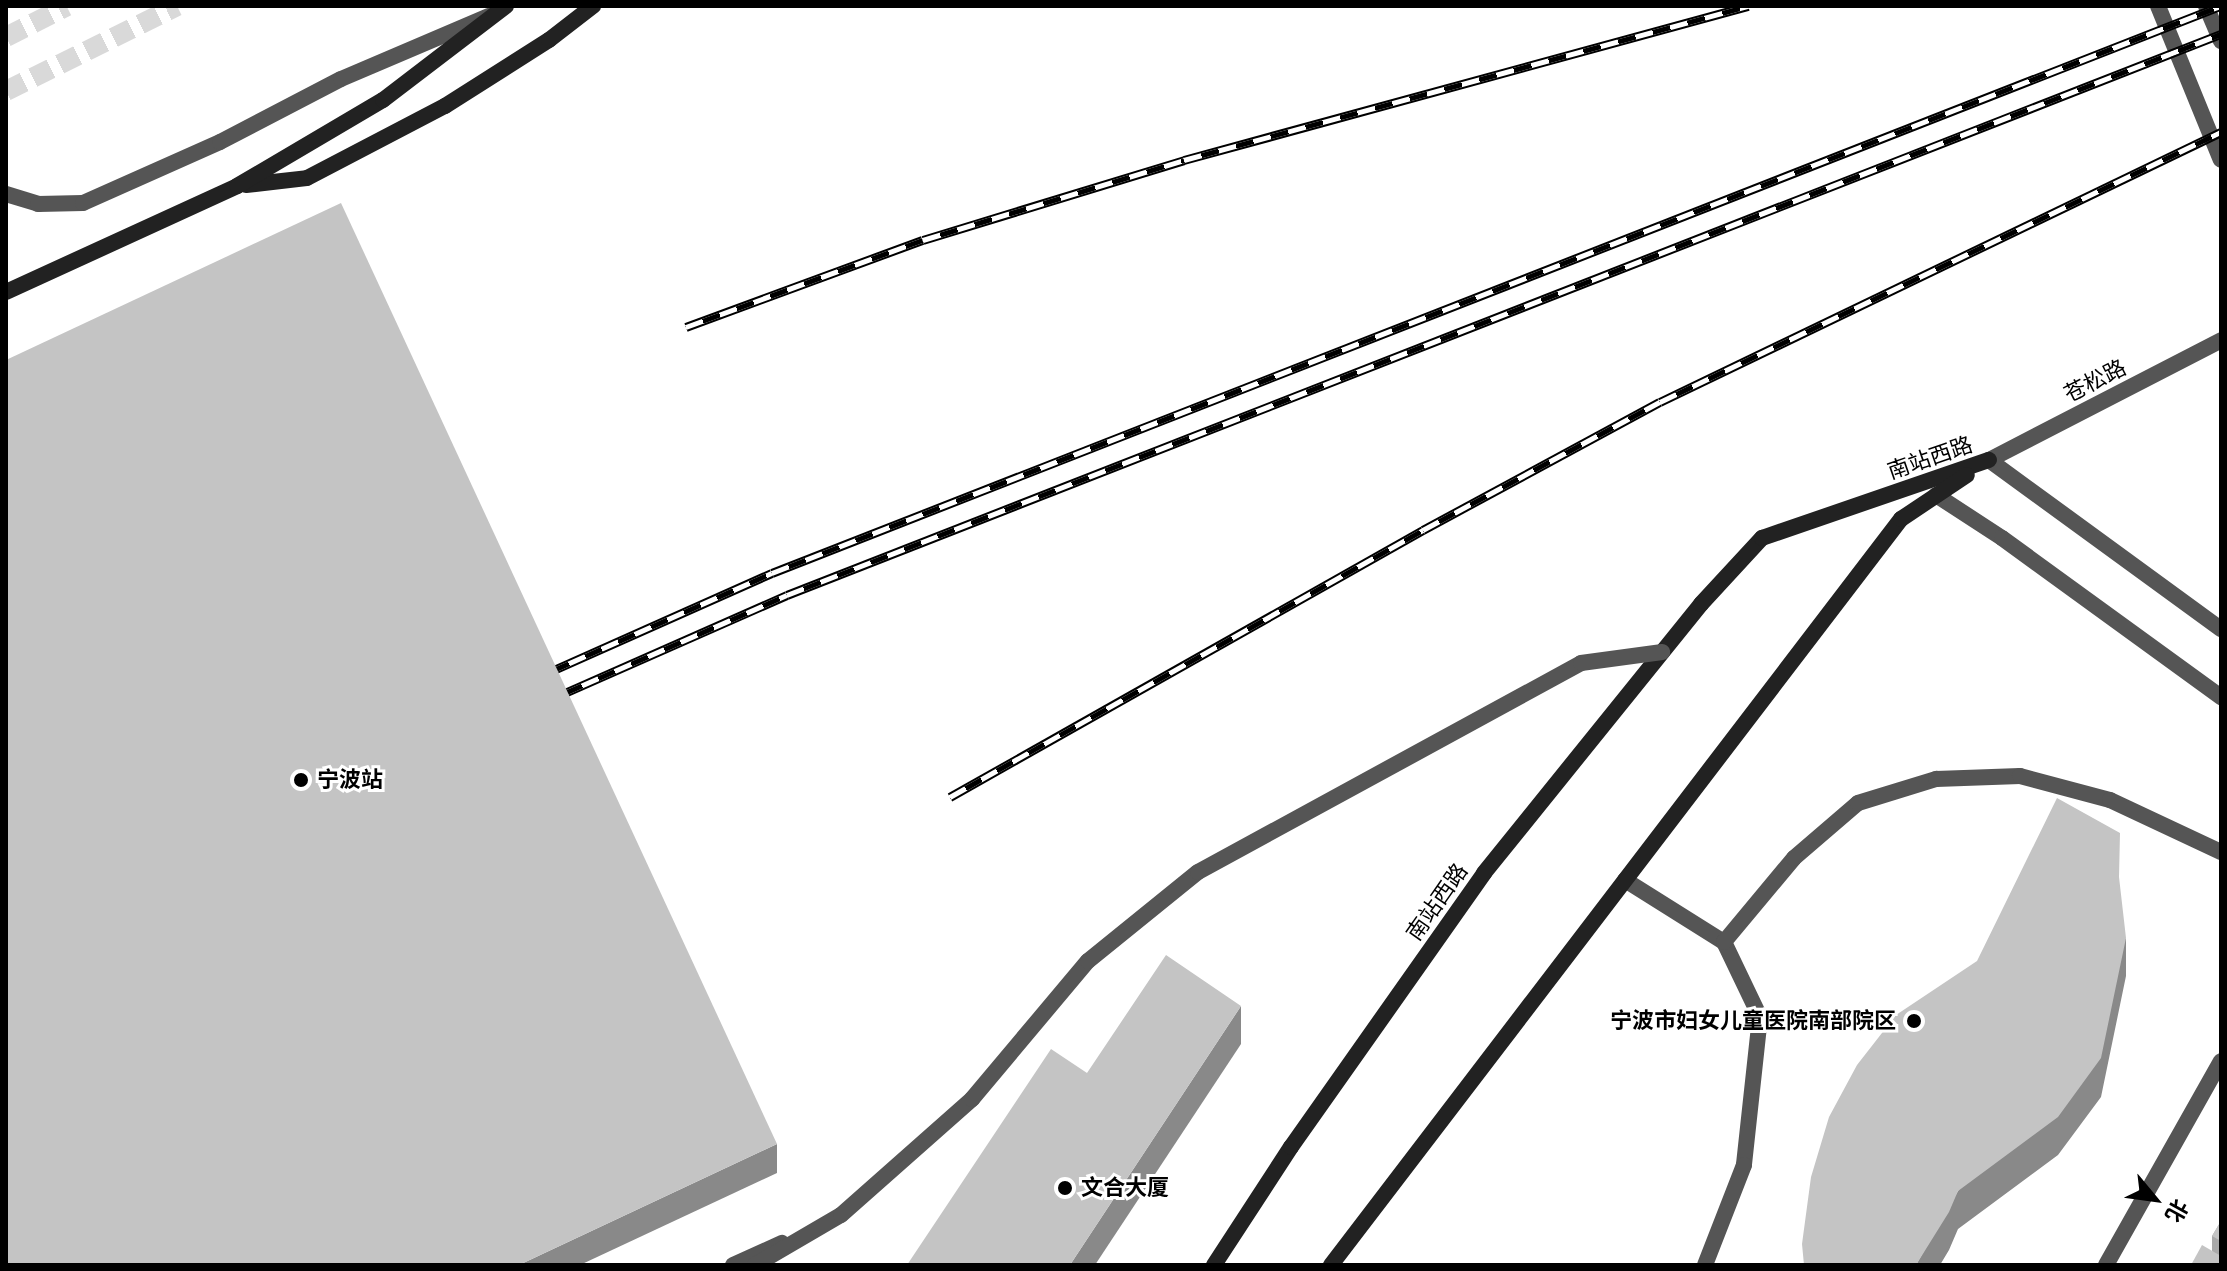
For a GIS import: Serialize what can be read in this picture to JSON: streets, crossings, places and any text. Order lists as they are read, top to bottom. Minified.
{"streets":{"main road":["南站西路"],"street":["苍松路"]},"crossings":[["苍松路","南站西路"]],"places":["宁波站","宁波市妇女儿童医院南部院区","文合大厦"],"north":"bottom right"}
